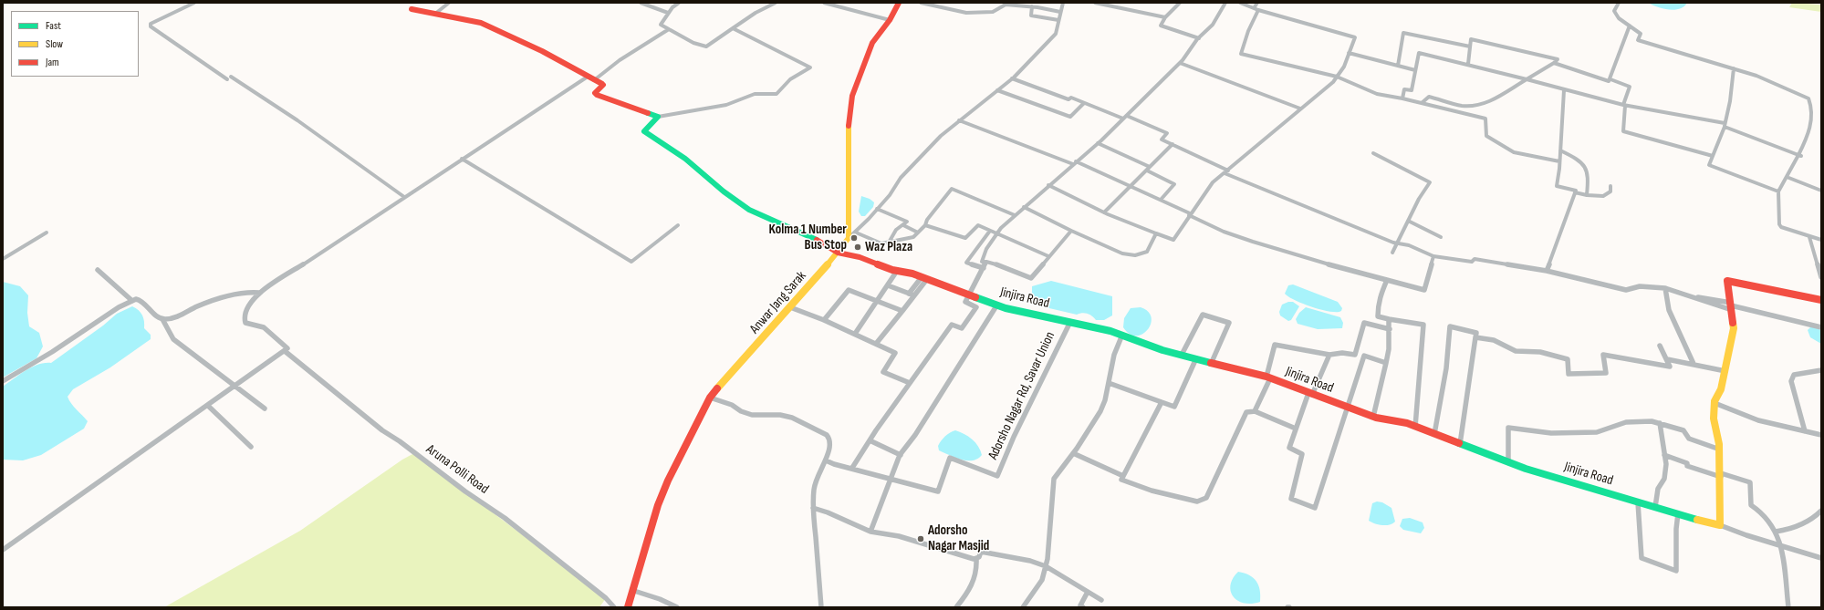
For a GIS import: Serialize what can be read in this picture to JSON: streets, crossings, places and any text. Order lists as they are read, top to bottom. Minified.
{"streets":{"street":["Jinjira Road","Anwar Jang Sarak","Adorsho Nagar Rd, Savar Union","Aruna Polli Road"]},"crossings":[["Jinjira Road","Anwar Jang Sarak"],["Jinjira Road","Adorsho Nagar Rd, Savar Union"]],"places":["Kolma 1 Number Bus Stop","Waz Plaza","Adorsho Nagar Masjid"],"legend":["Fast","Slow","Jam"]}
